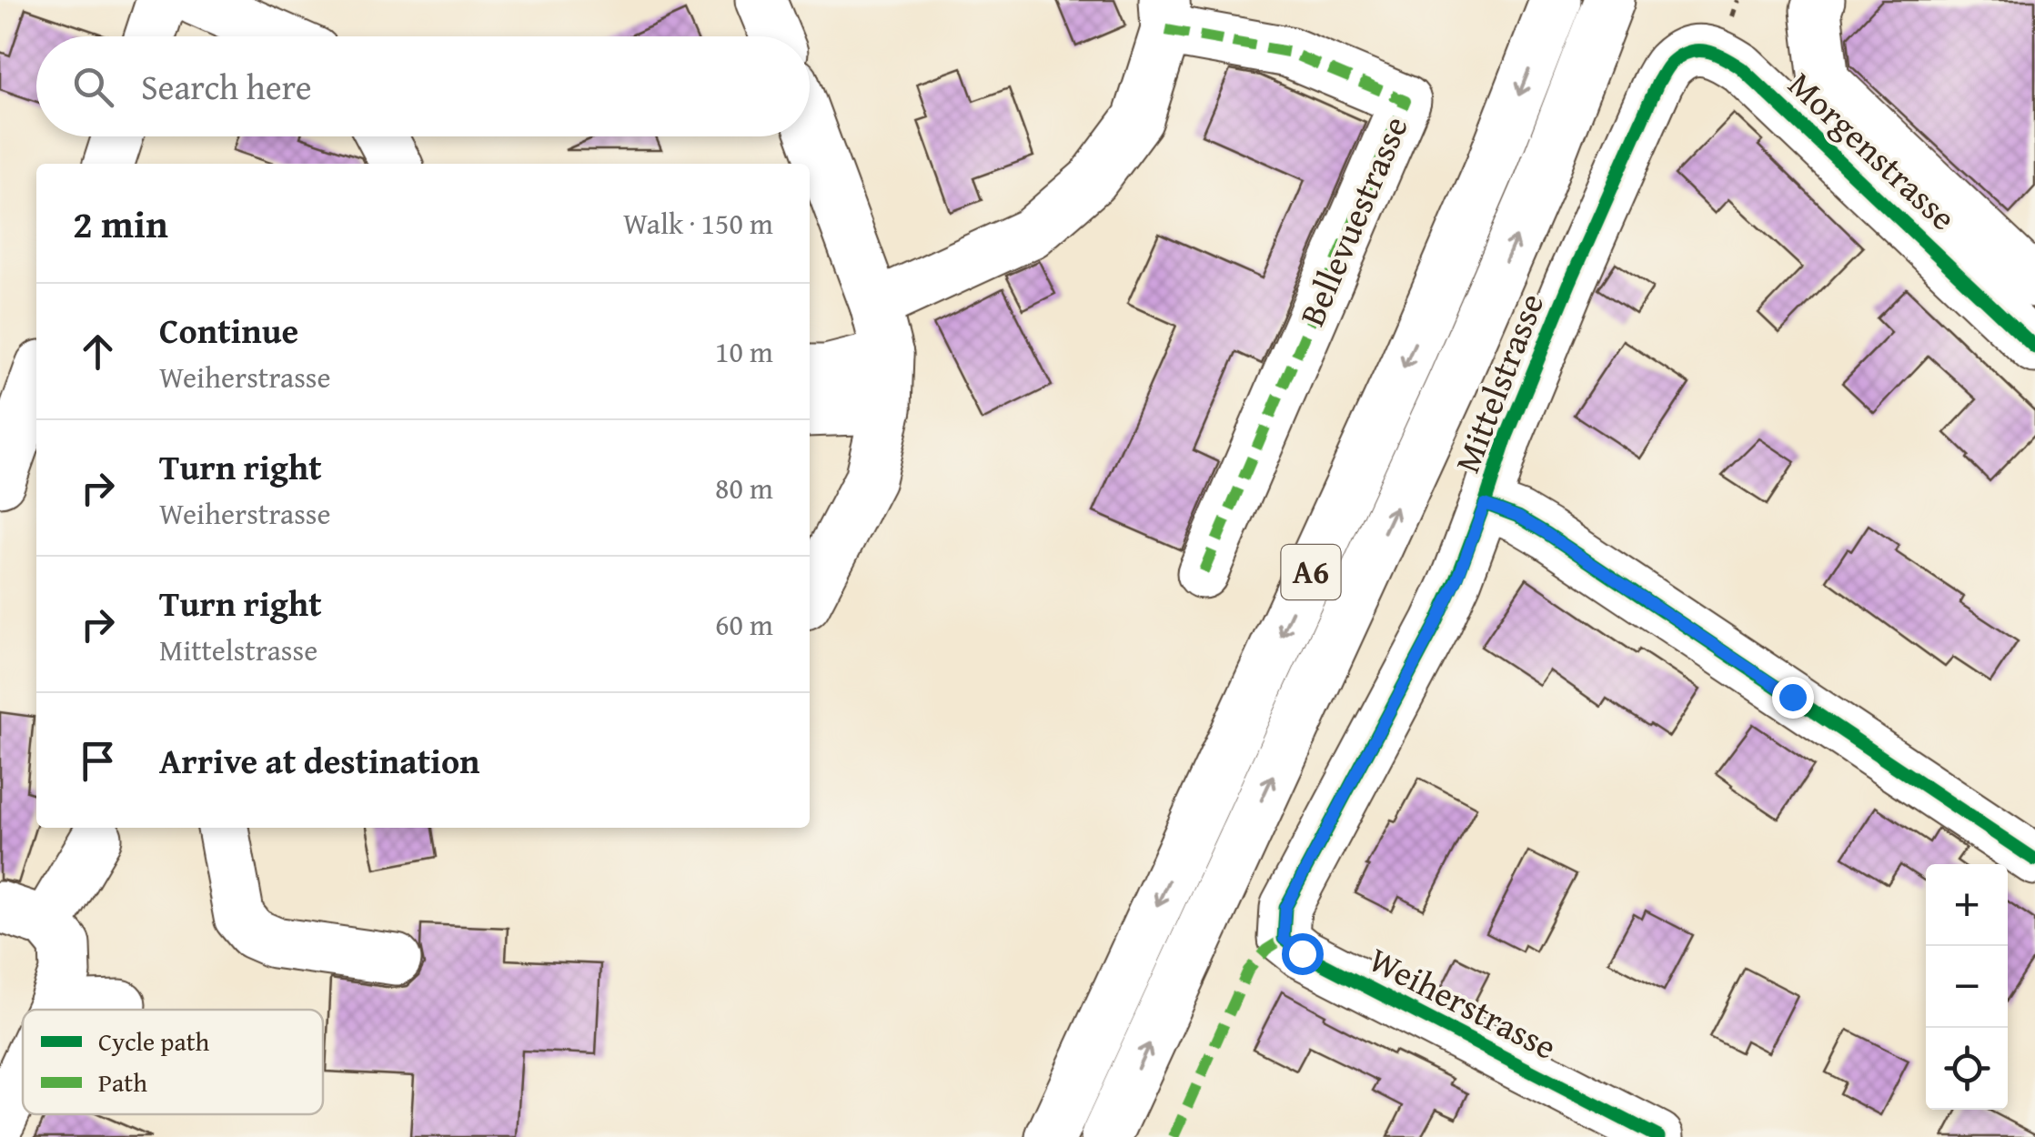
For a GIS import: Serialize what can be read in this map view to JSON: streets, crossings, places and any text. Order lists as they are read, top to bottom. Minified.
{"streets":{"main road":["Morgenstrasse","Bellevuestrasse","Mittelstrasse","A6","Weiherstrasse"]},"crossings":[["Morgenstrasse","Mittelstrasse"],["Mittelstrasse","Weiherstrasse"]],"legend":["Cycle path","Path"],"page":{"search":"Search here","heading":["2 min","Walk · 150 m"],"list":[["Continue","Weiherstrasse","10 m"],["Turn right","Weiherstrasse","80 m"],["Turn right","Mittelstrasse","60 m"],"Arrive at destination"],"map_buttons":["+","−"]}}
